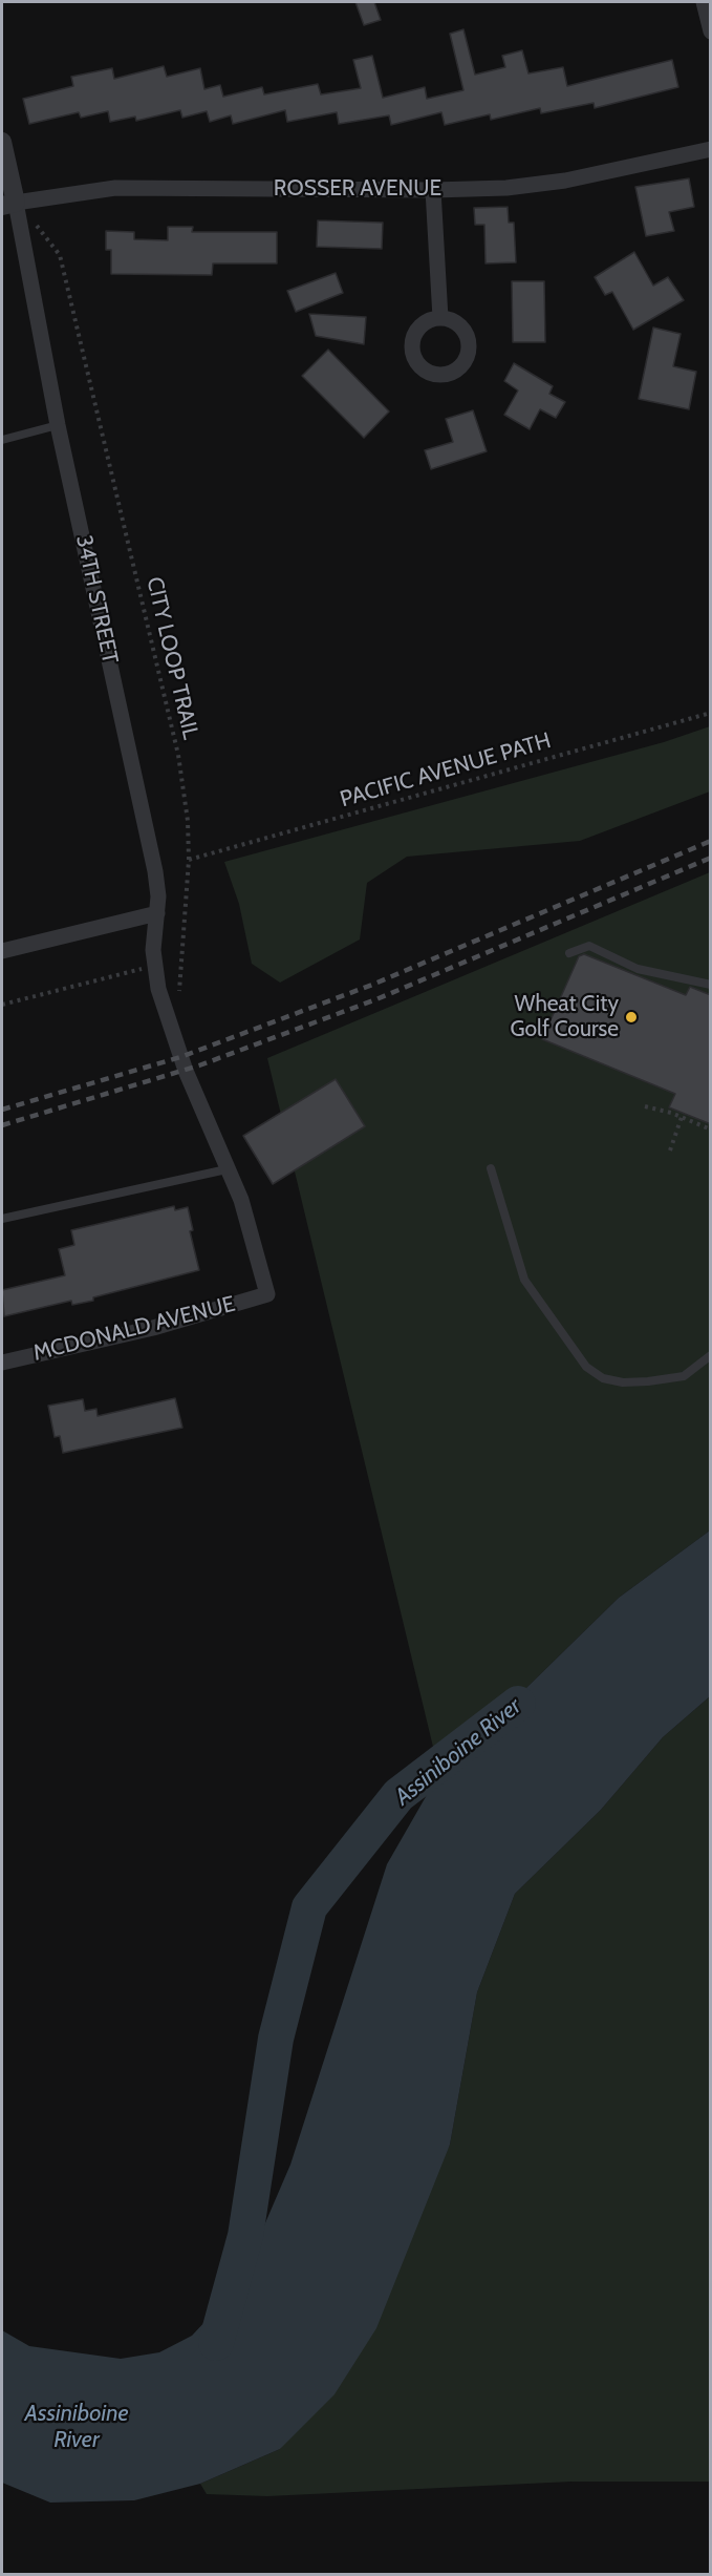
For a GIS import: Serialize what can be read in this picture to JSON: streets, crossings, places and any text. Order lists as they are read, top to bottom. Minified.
{"streets":{"street":["ROSSER AVENUE","34TH STREET","MCDONALD AVENUE"],"path":["CITY LOOP TRAIL","PACIFIC AVENUE PATH"]},"crossings":[["ROSSER AVENUE","34TH STREET"],["ROSSER AVENUE","CITY LOOP TRAIL"],["34TH STREET","CITY LOOP TRAIL"],["34TH STREET","MCDONALD AVENUE"],["CITY LOOP TRAIL","PACIFIC AVENUE PATH"]],"water":["Assiniboine River"],"places":["Wheat City Golf Course"]}
